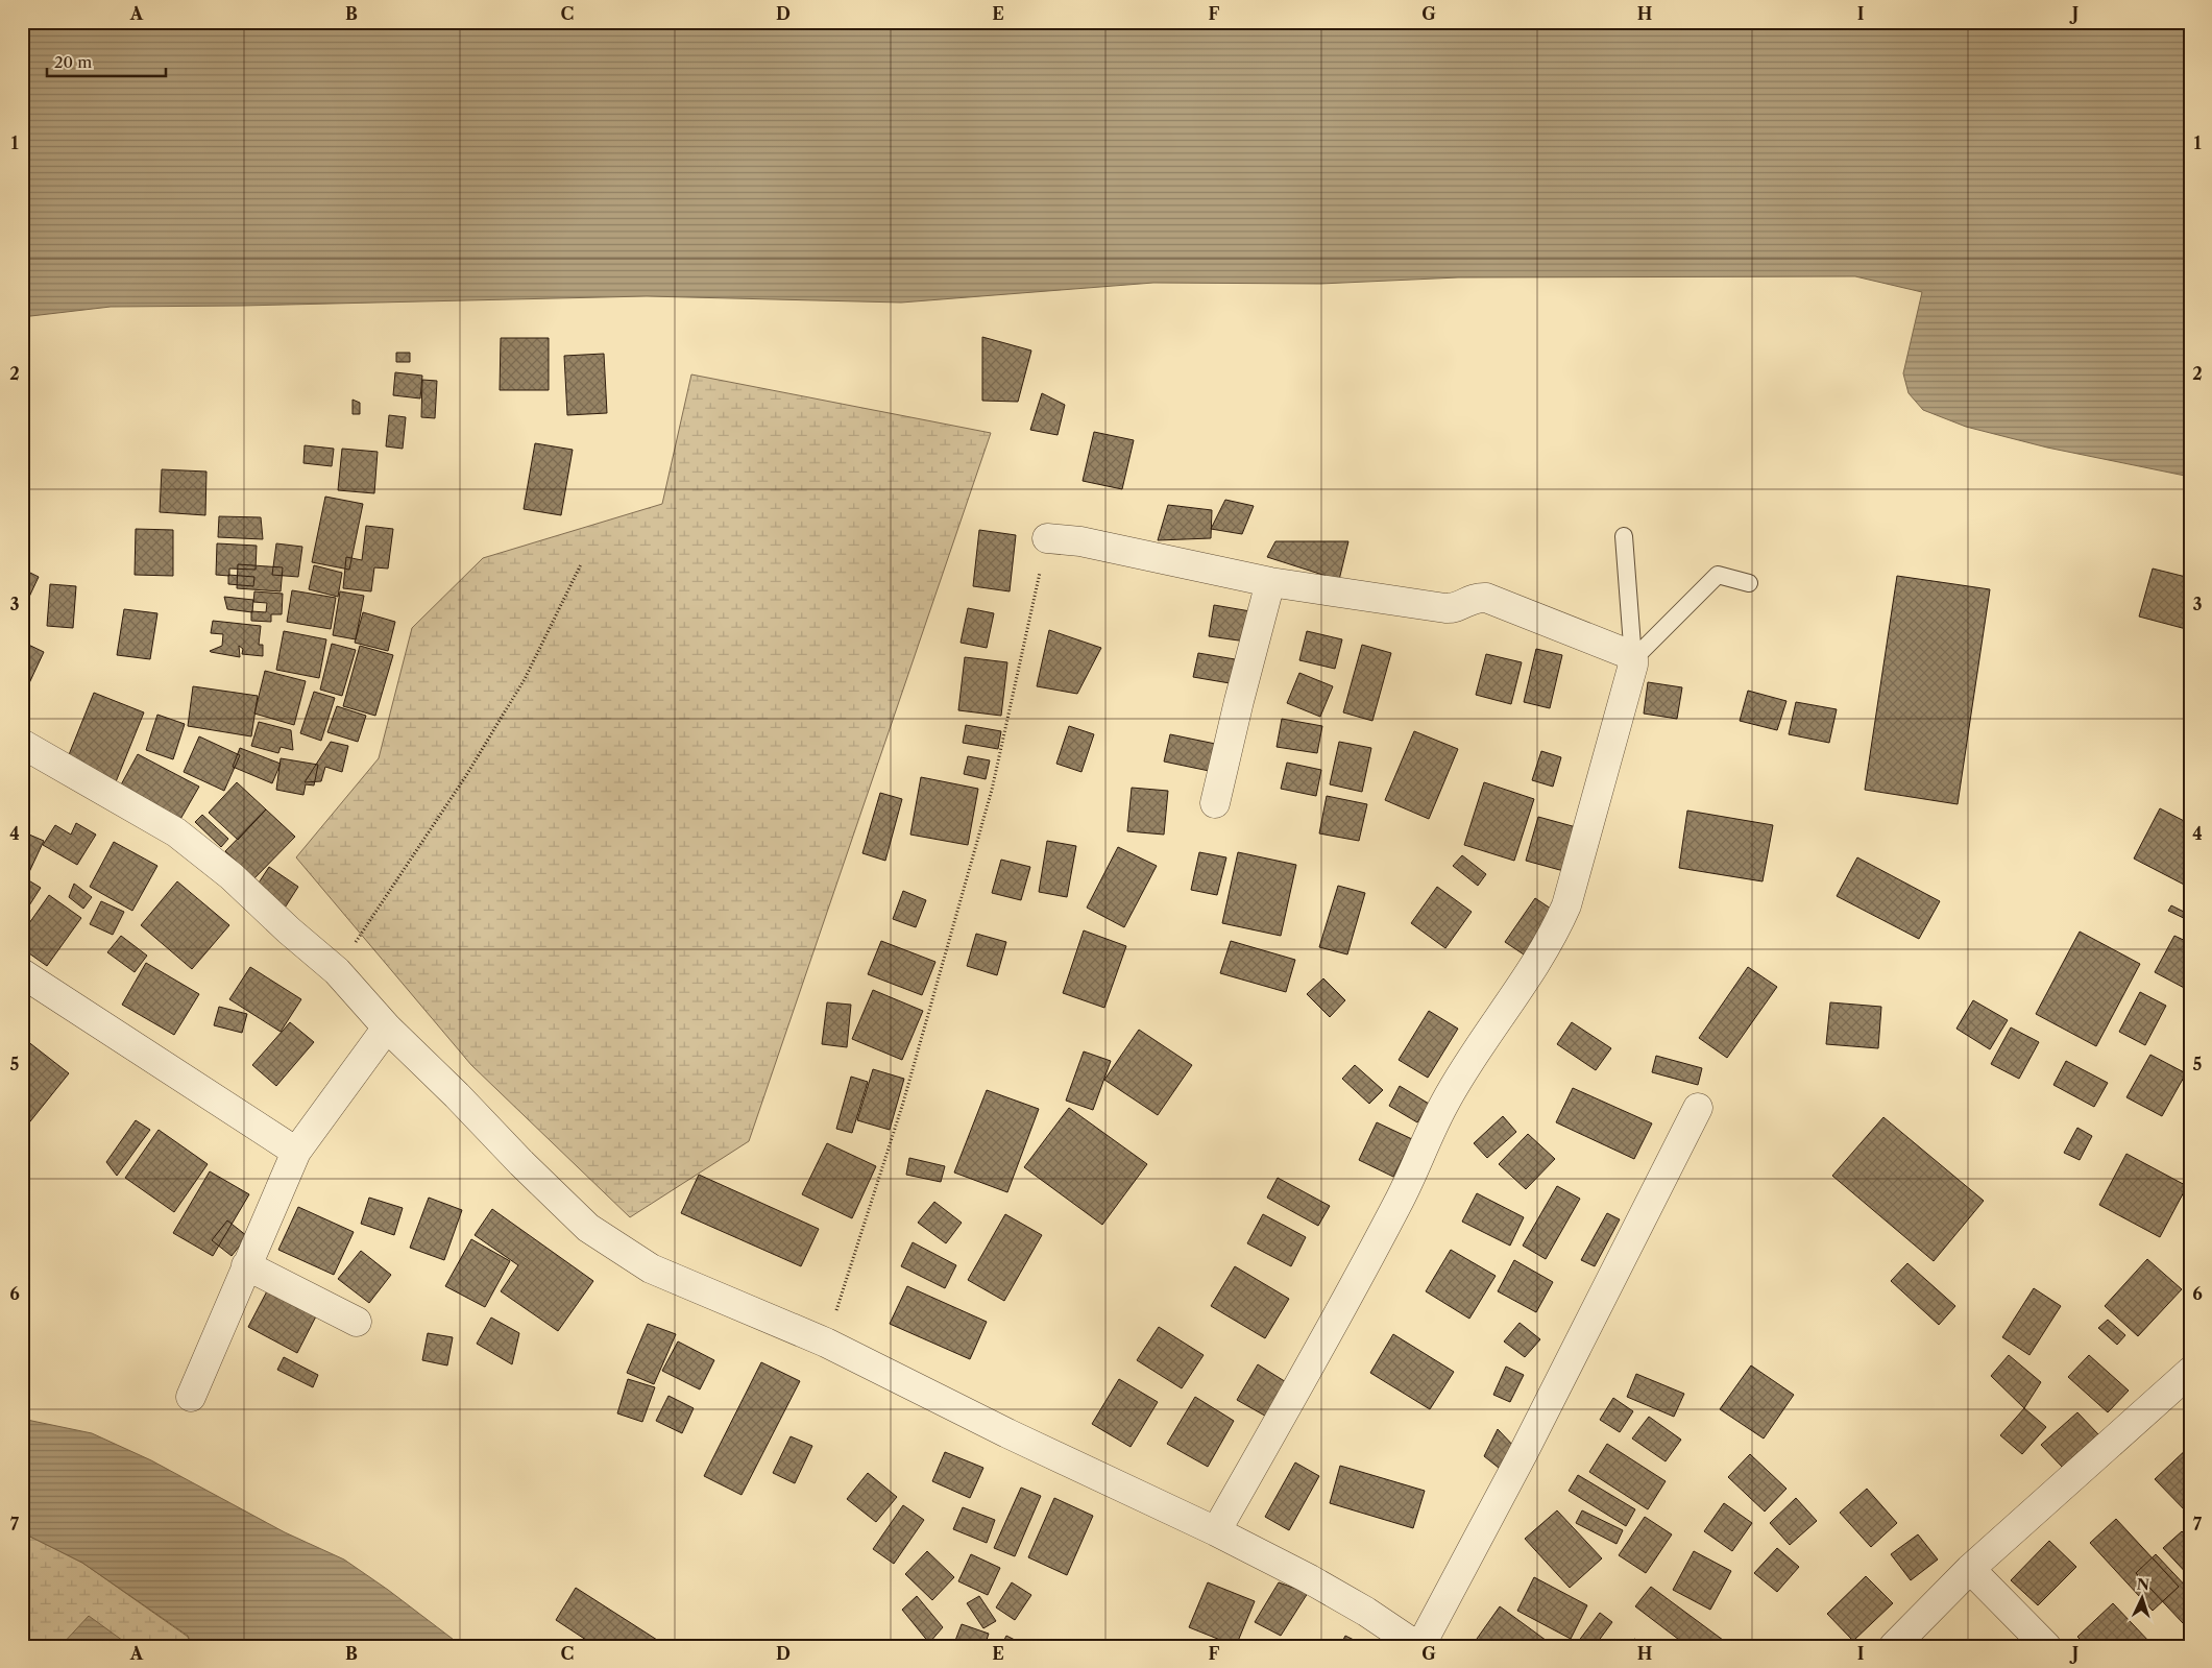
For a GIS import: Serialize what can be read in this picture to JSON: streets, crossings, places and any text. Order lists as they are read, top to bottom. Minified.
{"scale_bar":"20 m","north":"top","grid":{"columns":["A","B","C","D","E","F","G","H","I","J"],"rows":["1","2","3","4","5","6","7"]}}
